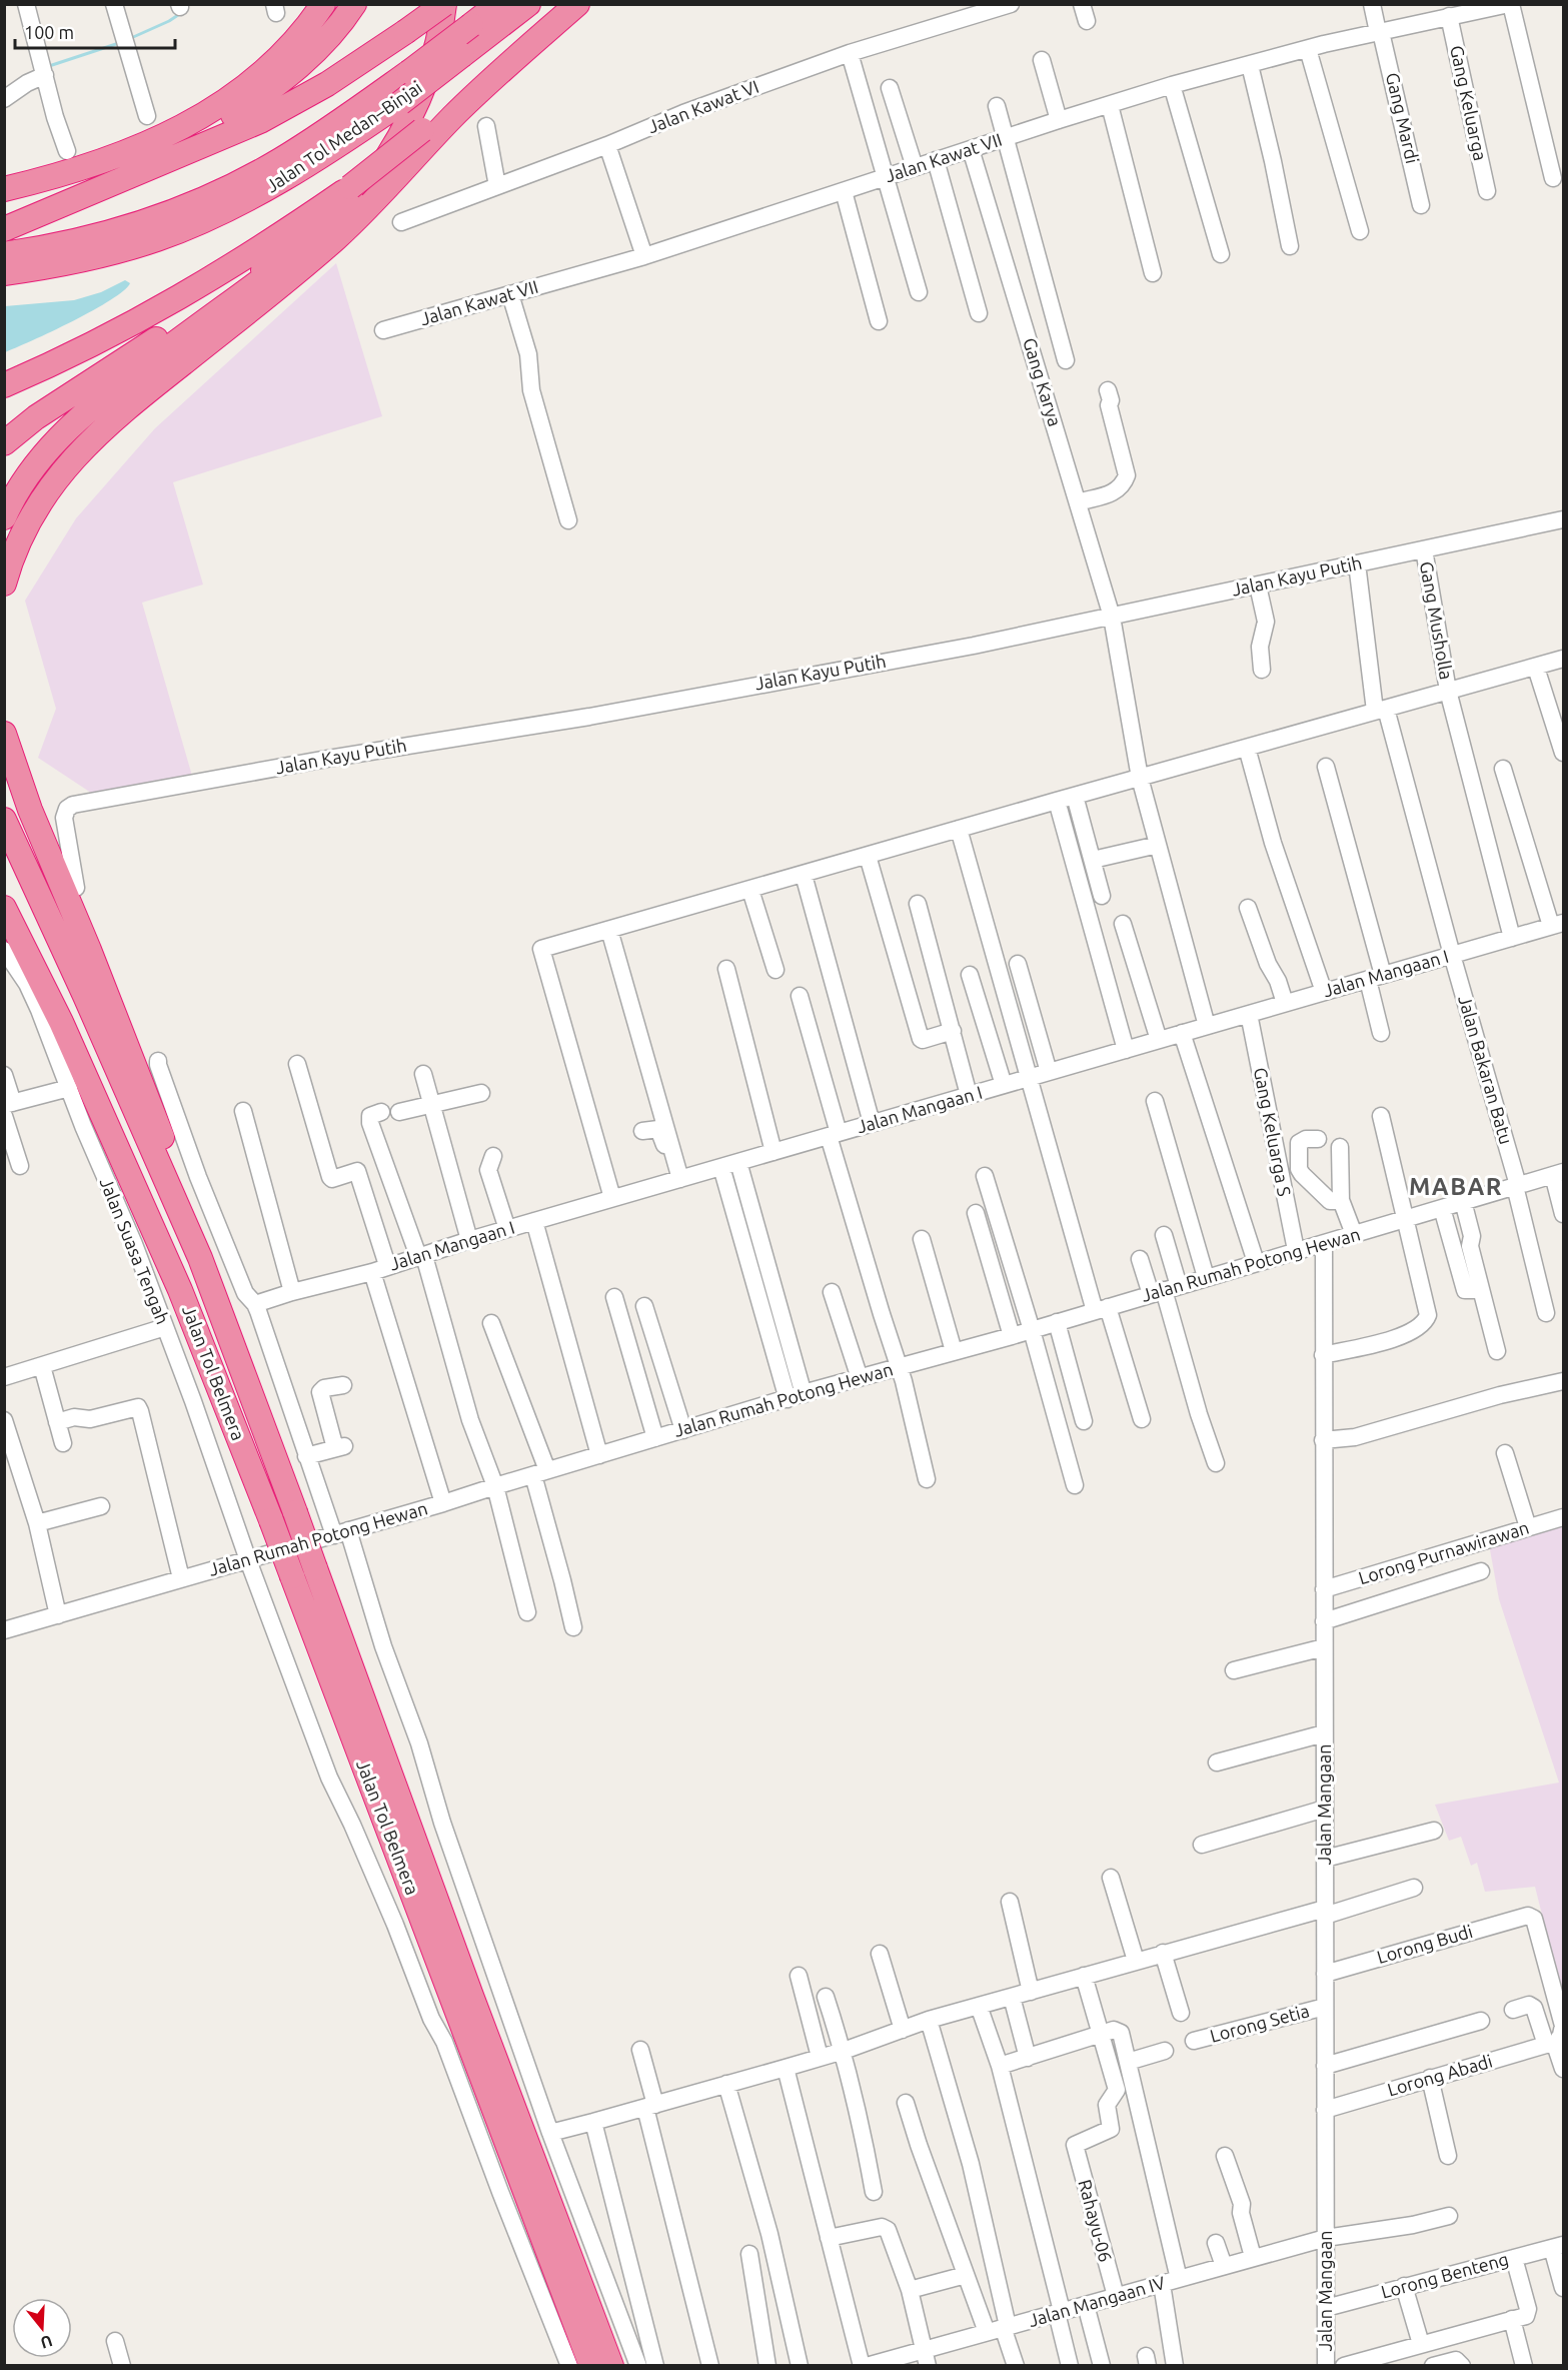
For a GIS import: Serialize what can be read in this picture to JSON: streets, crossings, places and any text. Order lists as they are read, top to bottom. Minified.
{"streets":{"highway":["Jalan Tol Medan–Binjai","Jalan Tol Belmera"],"street":["Gang Keluarga","Jalan Kawat VI","Gang Mardi","Jalan Kawat VII","Gang Karya","Jalan Kayu Putih","Gang Musholla","Jalan Mangaan I","Jalan Bakaran Batu","Gang Keluarga S","Jalan Suasa Tengah","Jalan Rumah Potong Hewan","Lorong Purnawirawan","Jalan Mangaan","Lorong Budi","Lorong Setia","Lorong Abadi","Rahayu-06","Lorong Benteng","Jalan Mangaan IV"]},"crossings":[["Gang Keluarga","Jalan Kawat VII"],["Gang Mardi","Jalan Kawat VII"],["Jalan Kawat VII","Gang Karya"],["Gang Karya","Jalan Kayu Putih"],["Gang Karya","Jalan Mangaan I"],["Jalan Kayu Putih","Gang Musholla"],["Jalan Kayu Putih","Jalan Bakaran Batu"],["Gang Musholla","Jalan Mangaan I"],["Jalan Mangaan I","Jalan Bakaran Batu"],["Jalan Mangaan I","Gang Keluarga S"],["Jalan Bakaran Batu","Jalan Rumah Potong Hewan"],["Gang Keluarga S","Jalan Rumah Potong Hewan"],["Jalan Suasa Tengah","Jalan Rumah Potong Hewan"],["Jalan Rumah Potong Hewan","Jalan Mangaan"],["Lorong Purnawirawan","Jalan Mangaan"],["Jalan Mangaan","Lorong Budi"],["Jalan Mangaan","Lorong Setia"],["Jalan Mangaan","Lorong Abadi"],["Jalan Mangaan","Lorong Benteng"],["Jalan Mangaan","Jalan Mangaan IV"],["Lorong Budi","Lorong Abadi"],["Rahayu-06","Jalan Mangaan IV"]],"districts":["MABAR"],"scale_bar":"100 m","north":"bottom"}
